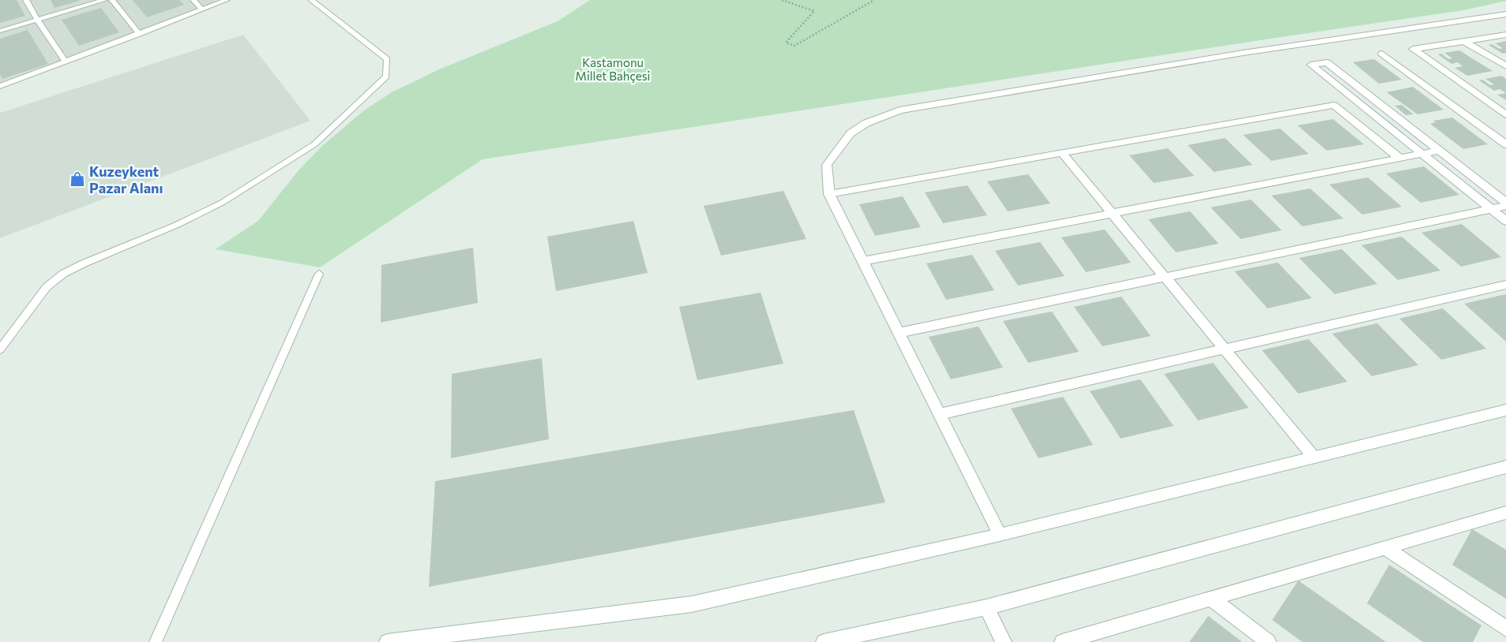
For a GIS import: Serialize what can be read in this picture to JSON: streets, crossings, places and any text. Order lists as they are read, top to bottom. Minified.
{"parks":["Kastamonu Millet Bahçesi"],"places":{"shop":["Kuzeykent Pazar Alanı"]}}
